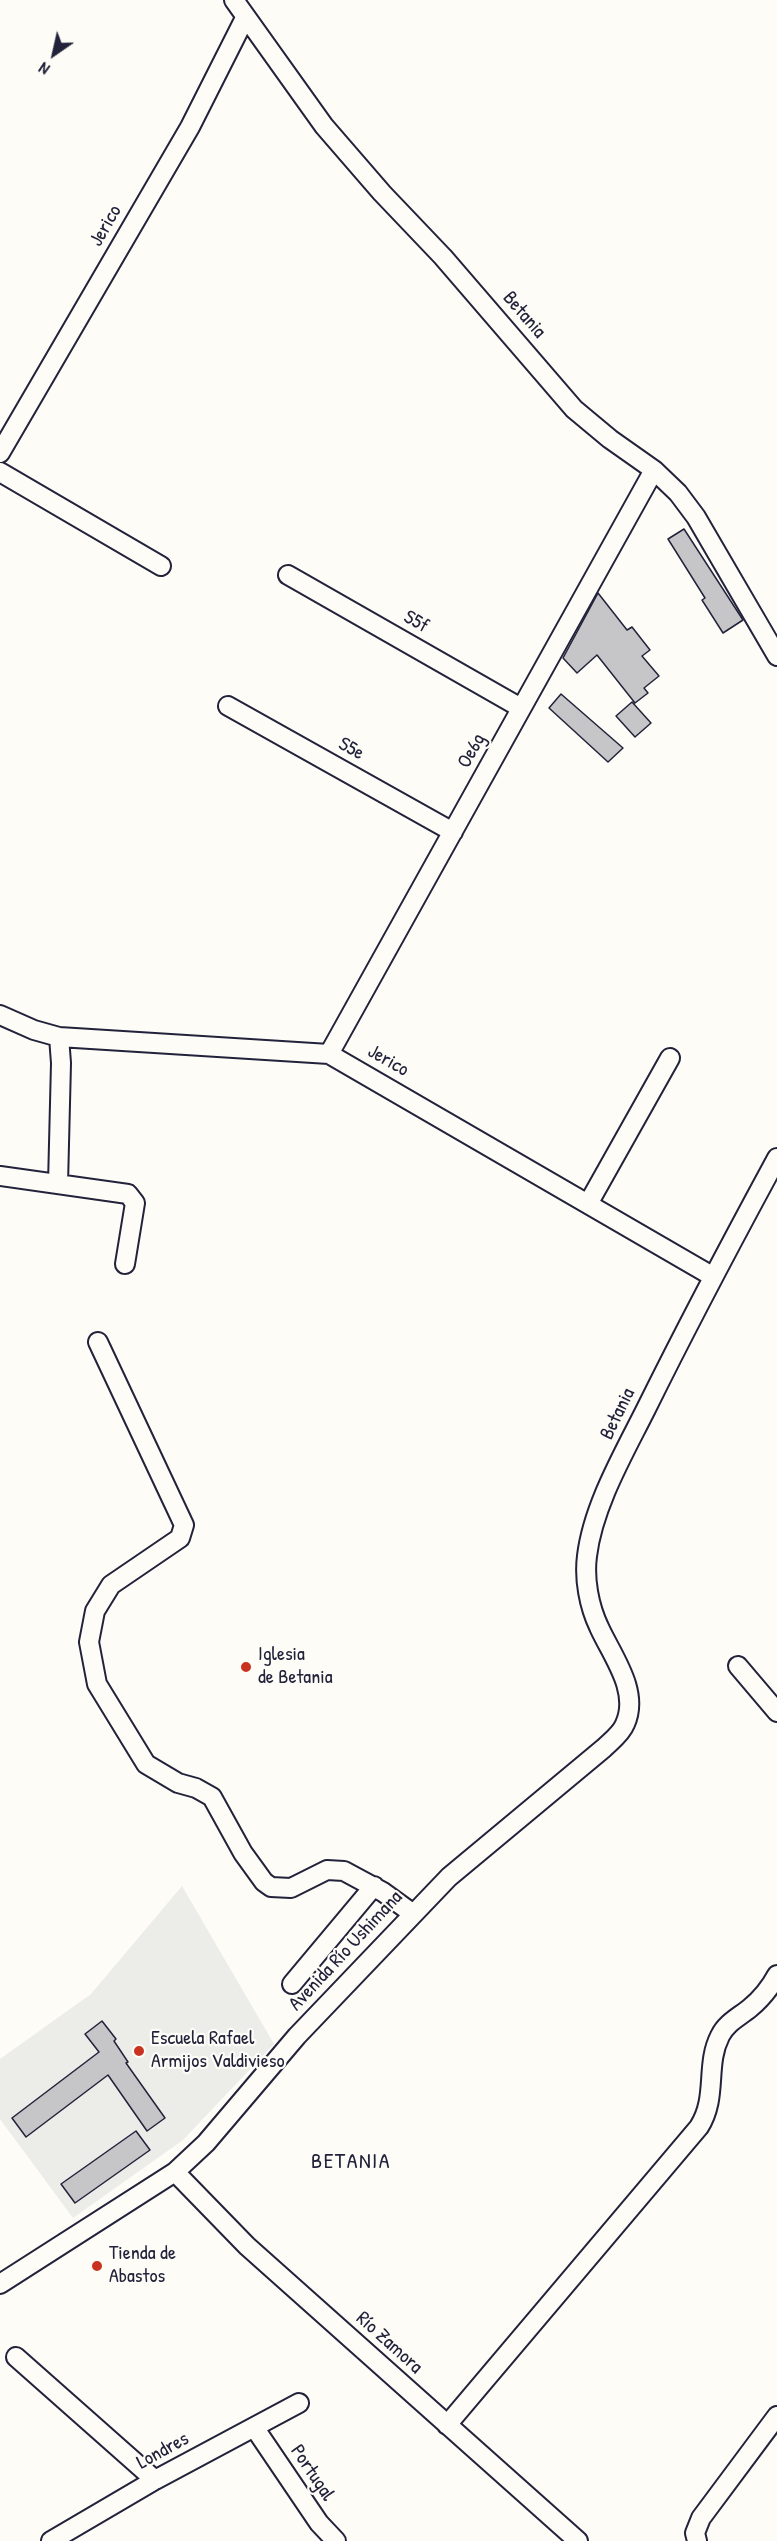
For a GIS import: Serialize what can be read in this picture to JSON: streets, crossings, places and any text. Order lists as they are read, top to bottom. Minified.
{"streets":{"street":["Jerico","Betania","S5f","S5e","Oe6g","Avenida Río Ushimana","Río Zamora","Londres","Portugal"]},"crossings":[["Jerico","Betania"],["Jerico","Oe6g"],["Betania","Oe6g"],["Betania","Avenida Río Ushimana"],["S5f","Oe6g"],["S5e","Oe6g"],["Avenida Río Ushimana","Río Zamora"],["Londres","Portugal"]],"districts":["BETANIA"],"places":["Iglesia de Betania","Escuela Rafael Armijos Valdivieso","Tienda de Abastos"],"north":"bottom left"}
